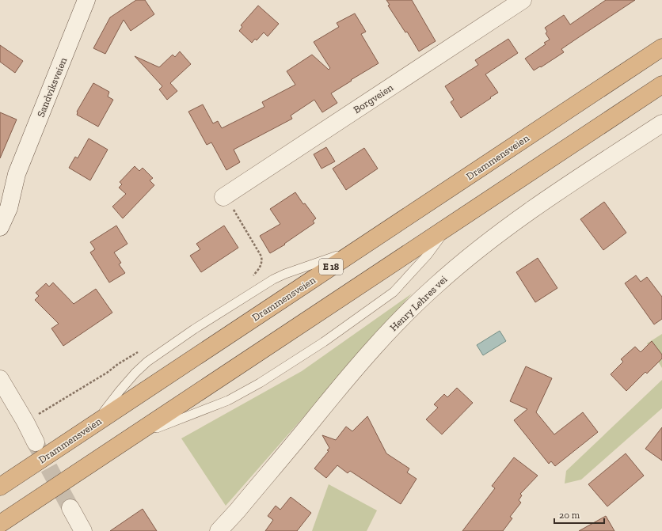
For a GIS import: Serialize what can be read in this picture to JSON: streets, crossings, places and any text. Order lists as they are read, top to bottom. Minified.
{"streets":{"highway":["Drammensveien","E 18"],"street":["Sandviksveien","Borgveien","Henry Lehres vei"]},"scale_bar":"20 m"}
